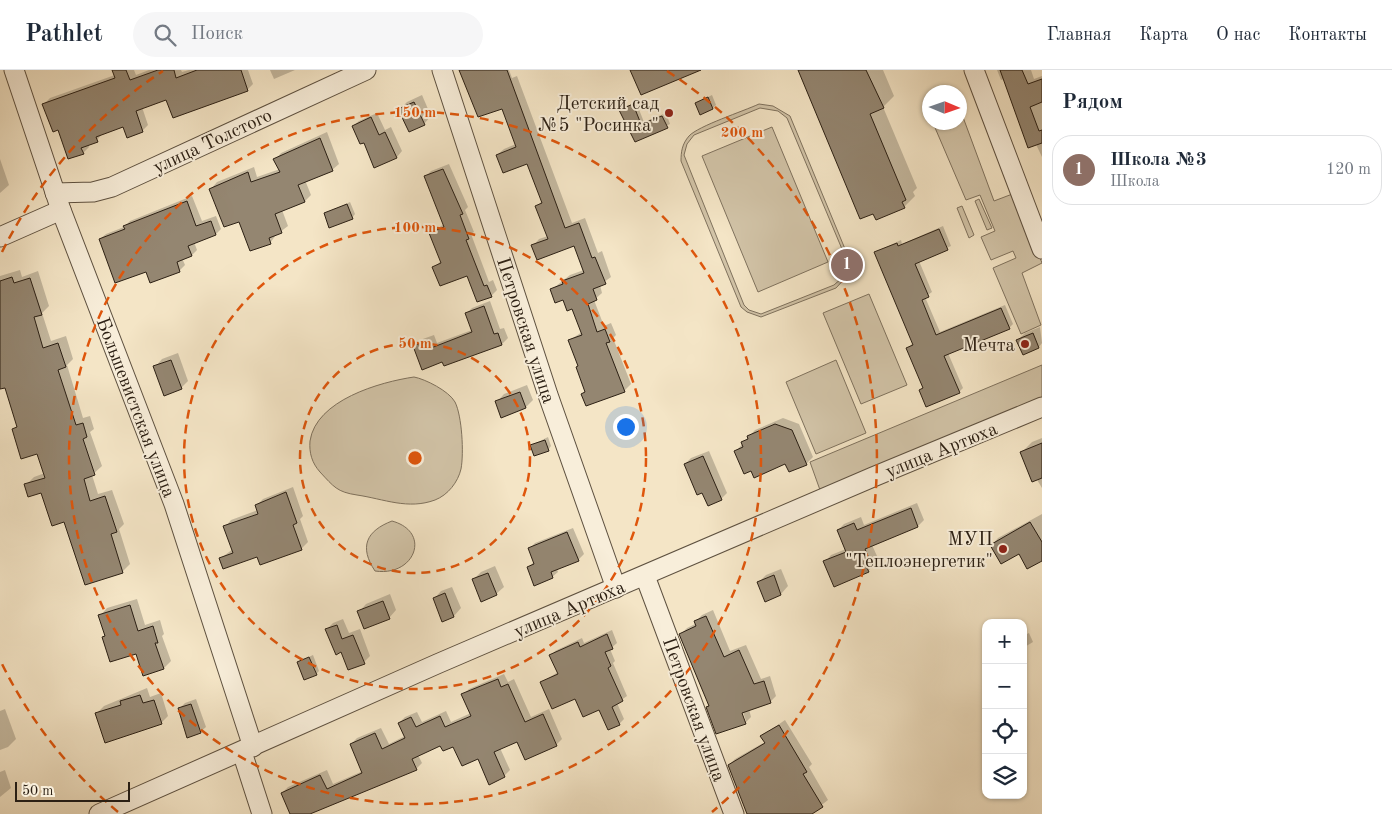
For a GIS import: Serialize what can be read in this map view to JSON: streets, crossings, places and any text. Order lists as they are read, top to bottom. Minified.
{"streets":{"street":["улица Толстого","Петровская улица","Большевистская улица","улица Артюха"]},"crossings":[["улица Толстого","Большевистская улица"],["Петровская улица","улица Артюха"],["Большевистская улица","улица Артюха"]],"places":["Детский сад №5 \"Росинка\"","Мечта","МУП \"Теплоэнергетик\""],"scale_bar":"50 m","north":"right","page":{"header":"Pathlet","search":"Поиск","nav":["Главная","Карта","О нас","Контакты"],"heading":"Рядом","list":[{"mark":"1","name":"Школа №3","note":"Школа","value":"120 m"}],"pins":"1","map_buttons":["+","−"],"scale":"50 m"},"rings":["150 m","200 m","100 m","50 m"]}
